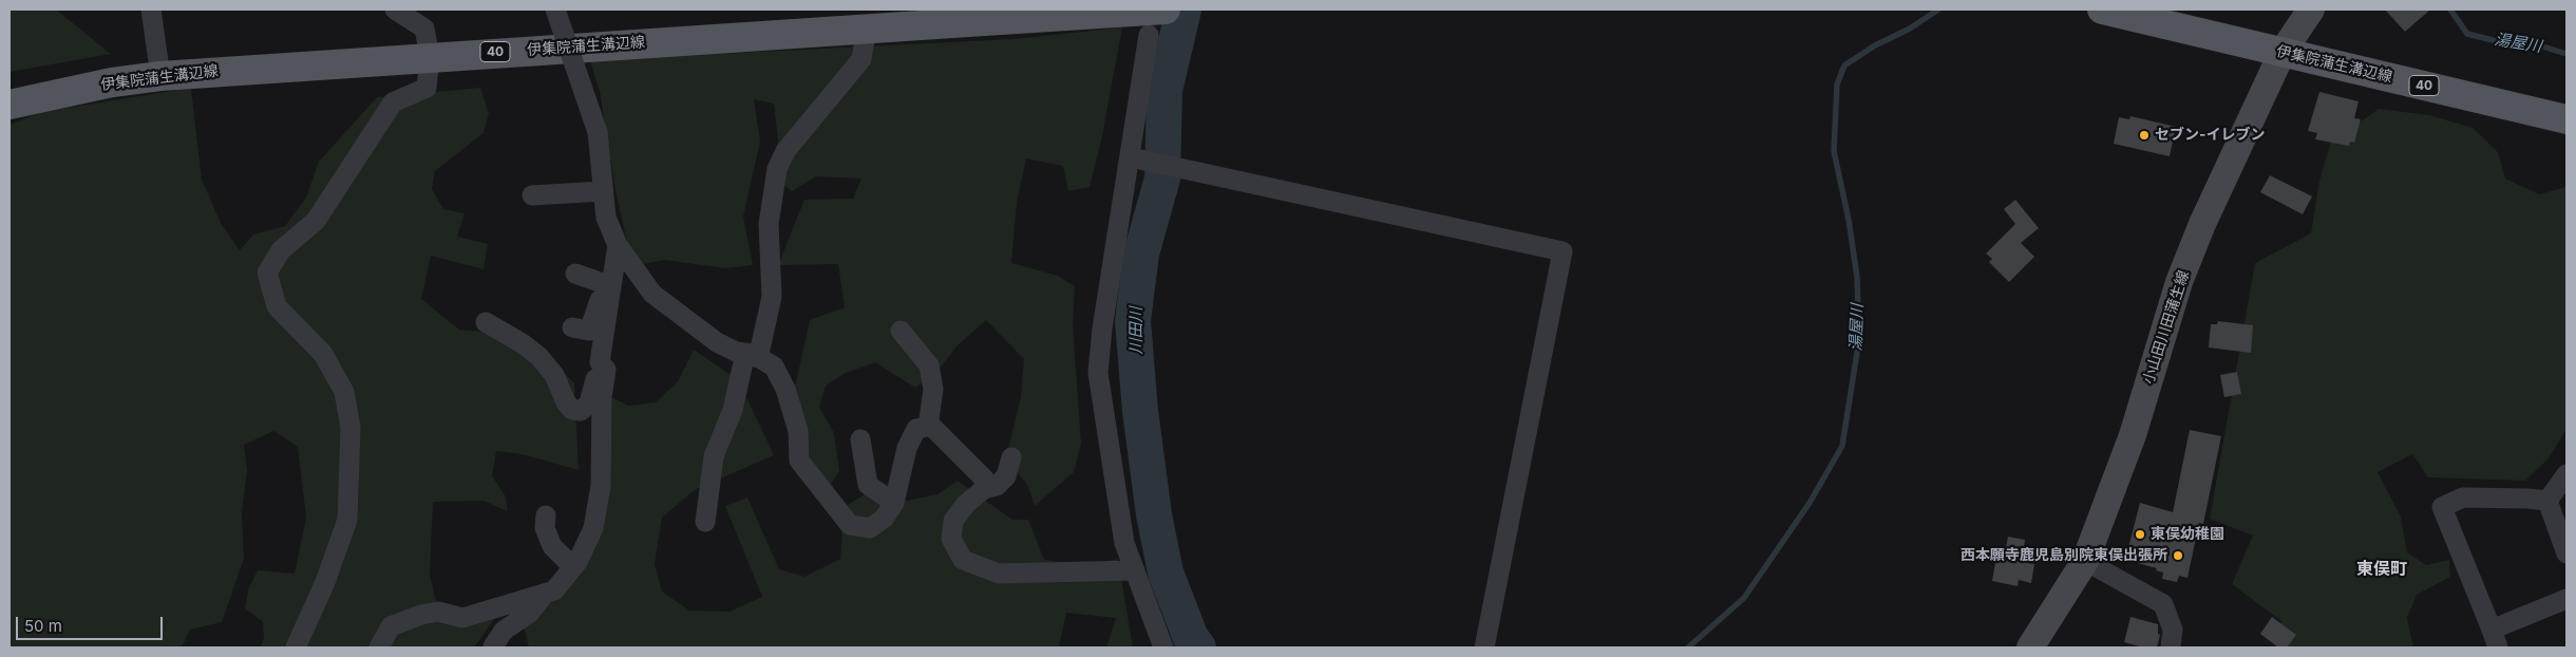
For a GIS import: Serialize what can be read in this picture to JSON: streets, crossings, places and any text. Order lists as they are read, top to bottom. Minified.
{"streets":{"main road":["伊集院蒲生溝辺線","40","小山田川田蒲生線"]},"crossings":[["伊集院蒲生溝辺線","小山田川田蒲生線"]],"districts":["東俣町"],"water":["湯屋川","川田川"],"places":["セブン-イレブン","東俣幼稚園","西本願寺鹿児島別院東俣出張所"],"scale_bar":"50 m"}
